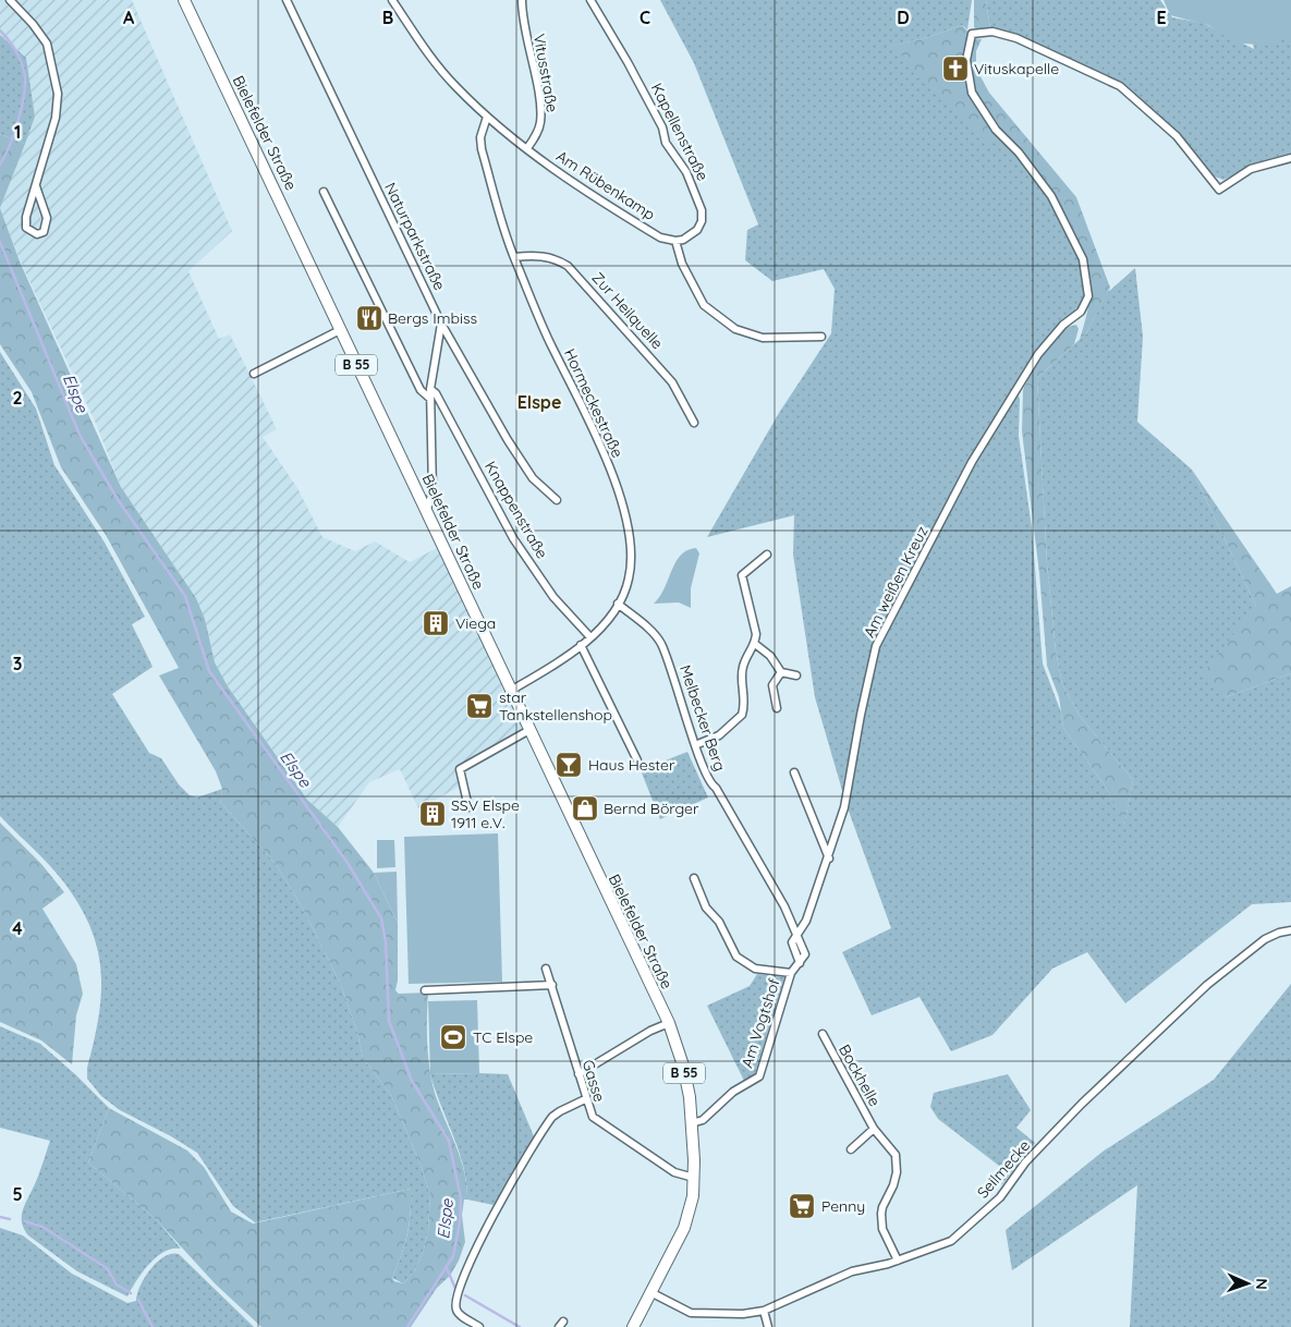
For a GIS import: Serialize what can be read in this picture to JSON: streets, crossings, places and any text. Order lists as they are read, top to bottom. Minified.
{"streets":{"main road":["Bielefelder Straße","B 55"],"street":["Vitusstraße","Kapellenstraße","Am Rübenkamp","Naturparkstraße","Zur Heilquelle","Hormeckestraße","Knappenstraße","Am weißen Kreuz","Melbecker Berg","Am Vogtshof","Bockhelle","Gasse","Seilmecke"]},"crossings":[["Vitusstraße","Am Rübenkamp"],["Kapellenstraße","Am Rübenkamp"],["Bielefelder Straße","Hormeckestraße"],["Bielefelder Straße","Am Vogtshof"],["Bielefelder Straße","Gasse"],["Bielefelder Straße","Seilmecke"],["Am Rübenkamp","Hormeckestraße"],["Zur Heilquelle","Hormeckestraße"],["Hormeckestraße","Knappenstraße"],["Hormeckestraße","Melbecker Berg"],["Melbecker Berg","Am Vogtshof"],["Bockhelle","Seilmecke"]],"districts":["Elspe"],"water":["Elspe"],"places":{"church":["Vituskapelle"],"restaurant":["Bergs Imbiss"],"building":["Viega","SSV Elspe 1911 e.V."],"supermarket":["star Tankstellenshop","Penny"],"bar":["Haus Hester"],"shop":["Bernd Börger"],"sports":["TC Elspe"]},"north":"right","grid":{"columns":["A","B","C","D","E"],"rows":["1","2","3","4","5"]}}
